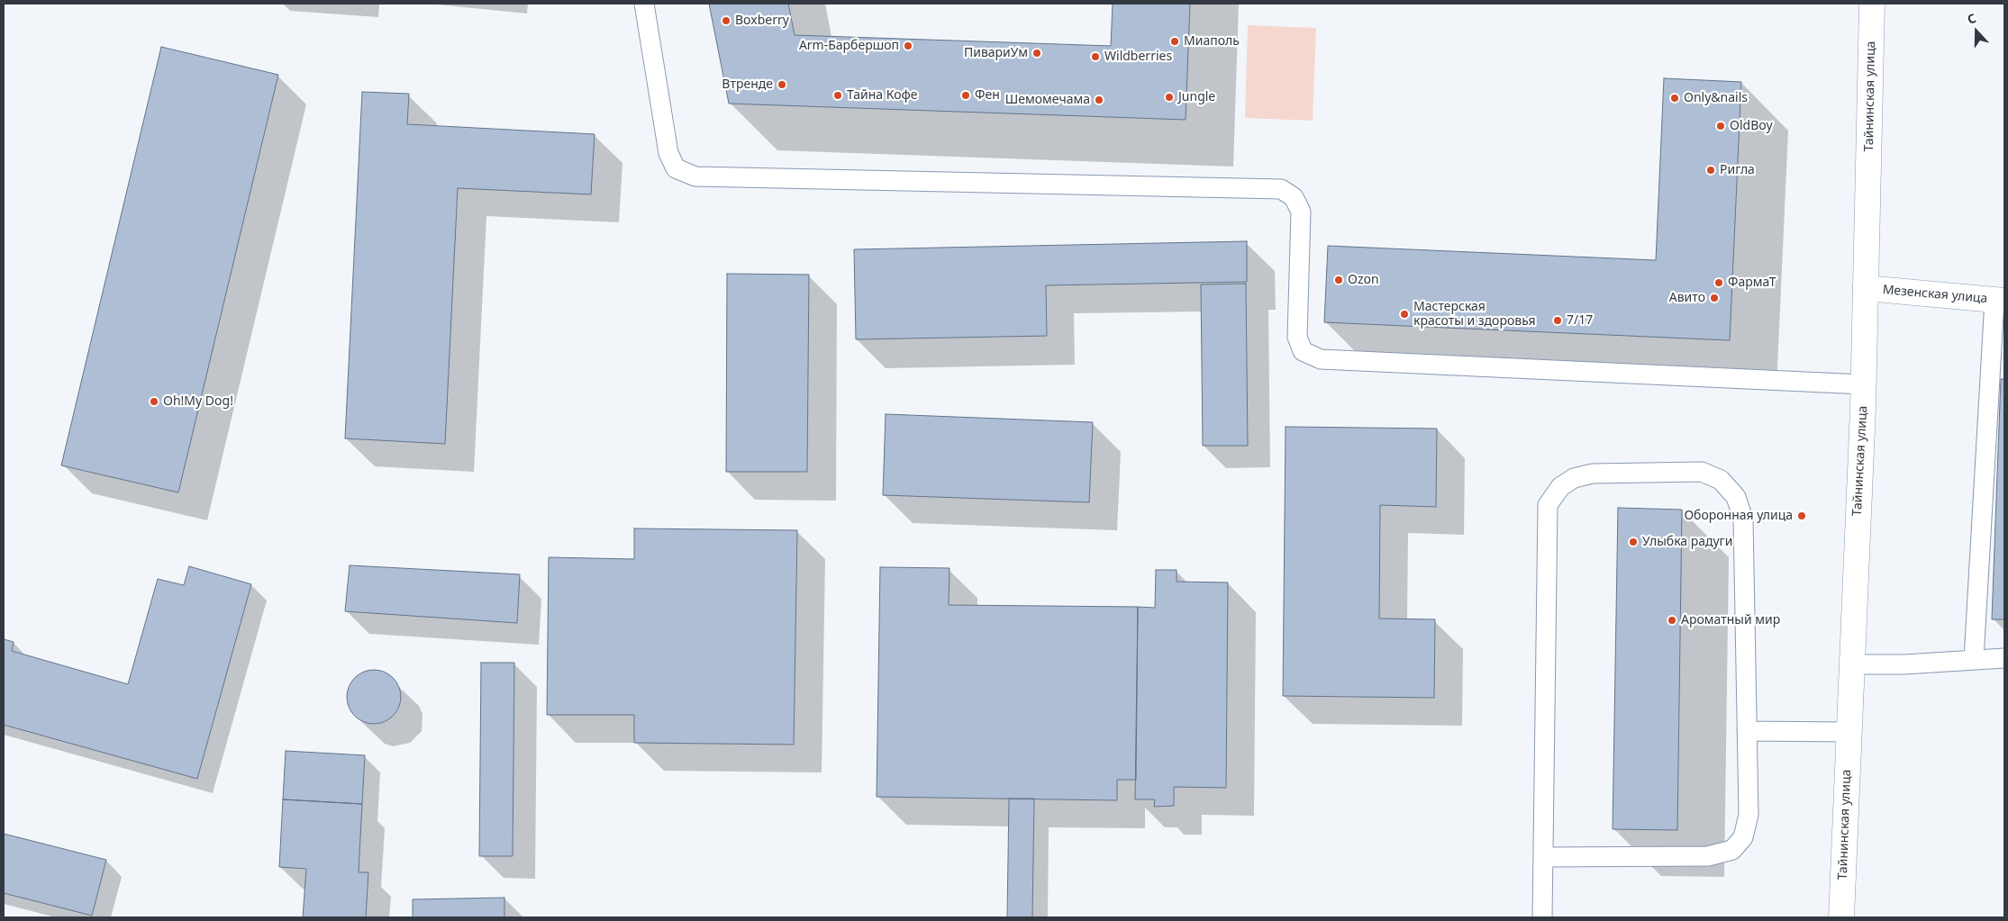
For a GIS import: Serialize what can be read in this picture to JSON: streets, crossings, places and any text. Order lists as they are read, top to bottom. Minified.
{"streets":{"main road":["Тайнинская улица","Мезенская улица"]},"crossings":[["Тайнинская улица","Мезенская улица"]],"places":["Boxberry","Миаполь","Arm-Барбершоп","ПивариУм","Wildberries","Втренде","Тайна Кофе","Фен","Jungle","Only&nails","Шемомечама","OldBoy","Ригла","Ozon","ФармаТ","Авито","Мастерская красоты и здоровья","7/17","Oh!My Dog!","Оборонная улица","Улыбка радуги","Ароматный мир"],"north":"top"}
